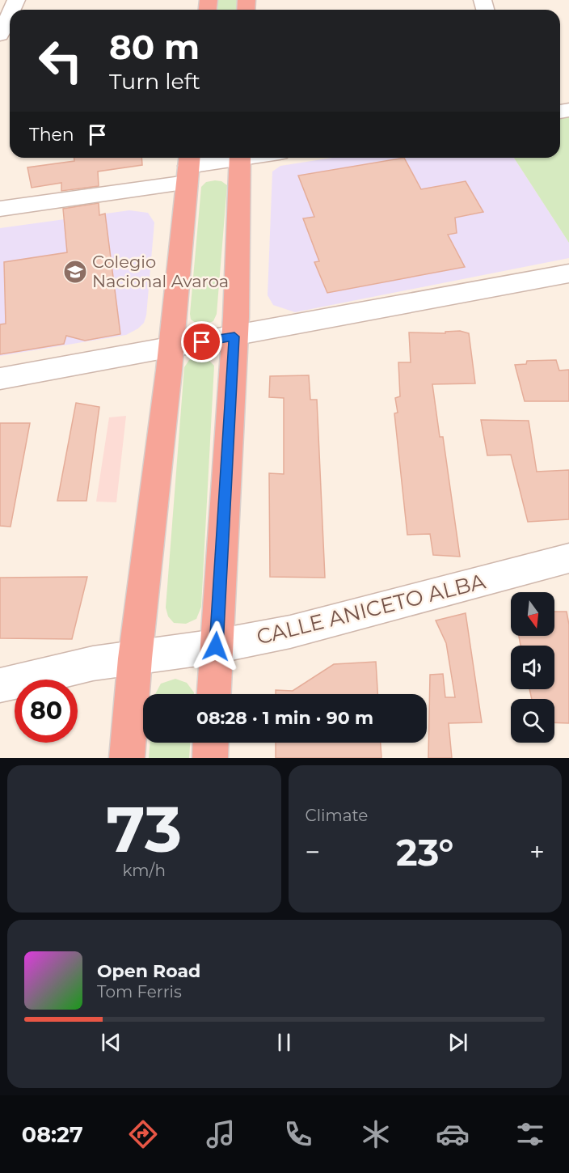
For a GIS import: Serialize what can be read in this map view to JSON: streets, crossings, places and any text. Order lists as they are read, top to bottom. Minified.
{"streets":{"street":["CALLE ANICETO ALBA"]},"places":{"school or university":["Colegio Nacional Avaroa"]},"north":"bottom","page":{"turn":["80 m","Turn left"],"then":"Then","limit":"80","trip":"08:28 · 1 min · 90 m","tile":[["73","km/h"],"Climate"],"heat":["−","23°","+"],"song":["Open Road","Tom Ferris"],"tabs":"08:27"}}
